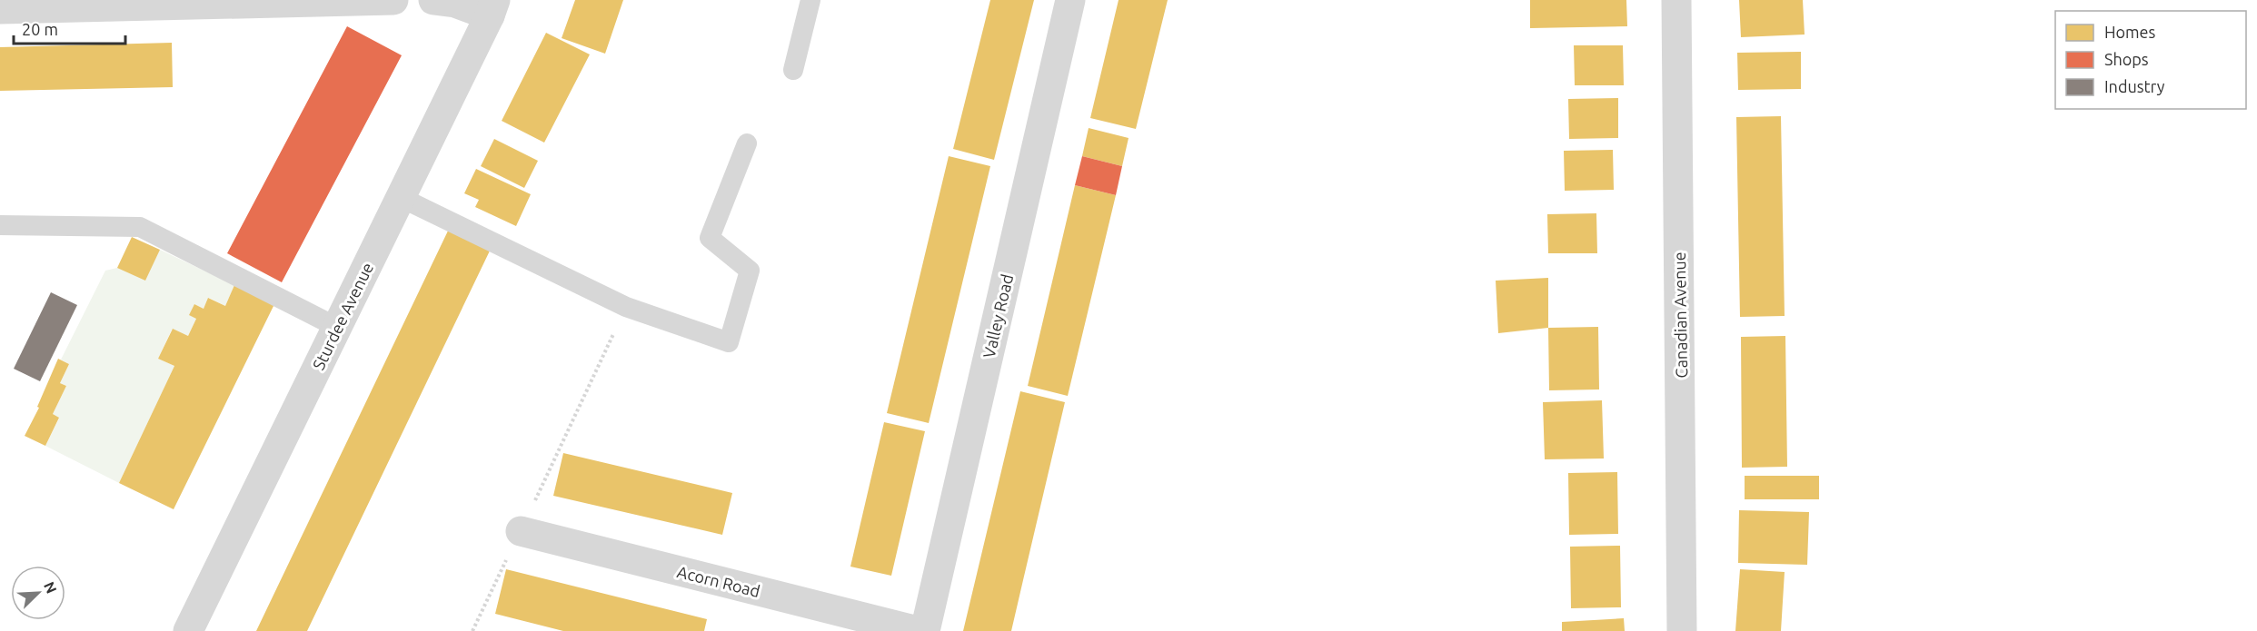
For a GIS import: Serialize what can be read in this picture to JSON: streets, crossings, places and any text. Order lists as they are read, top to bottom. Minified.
{"streets":{"street":["Canadian Avenue","Sturdee Avenue","Valley Road","Acorn Road"]},"legend":["Homes","Shops","Industry"],"scale_bar":"20 m","north":"top right"}
